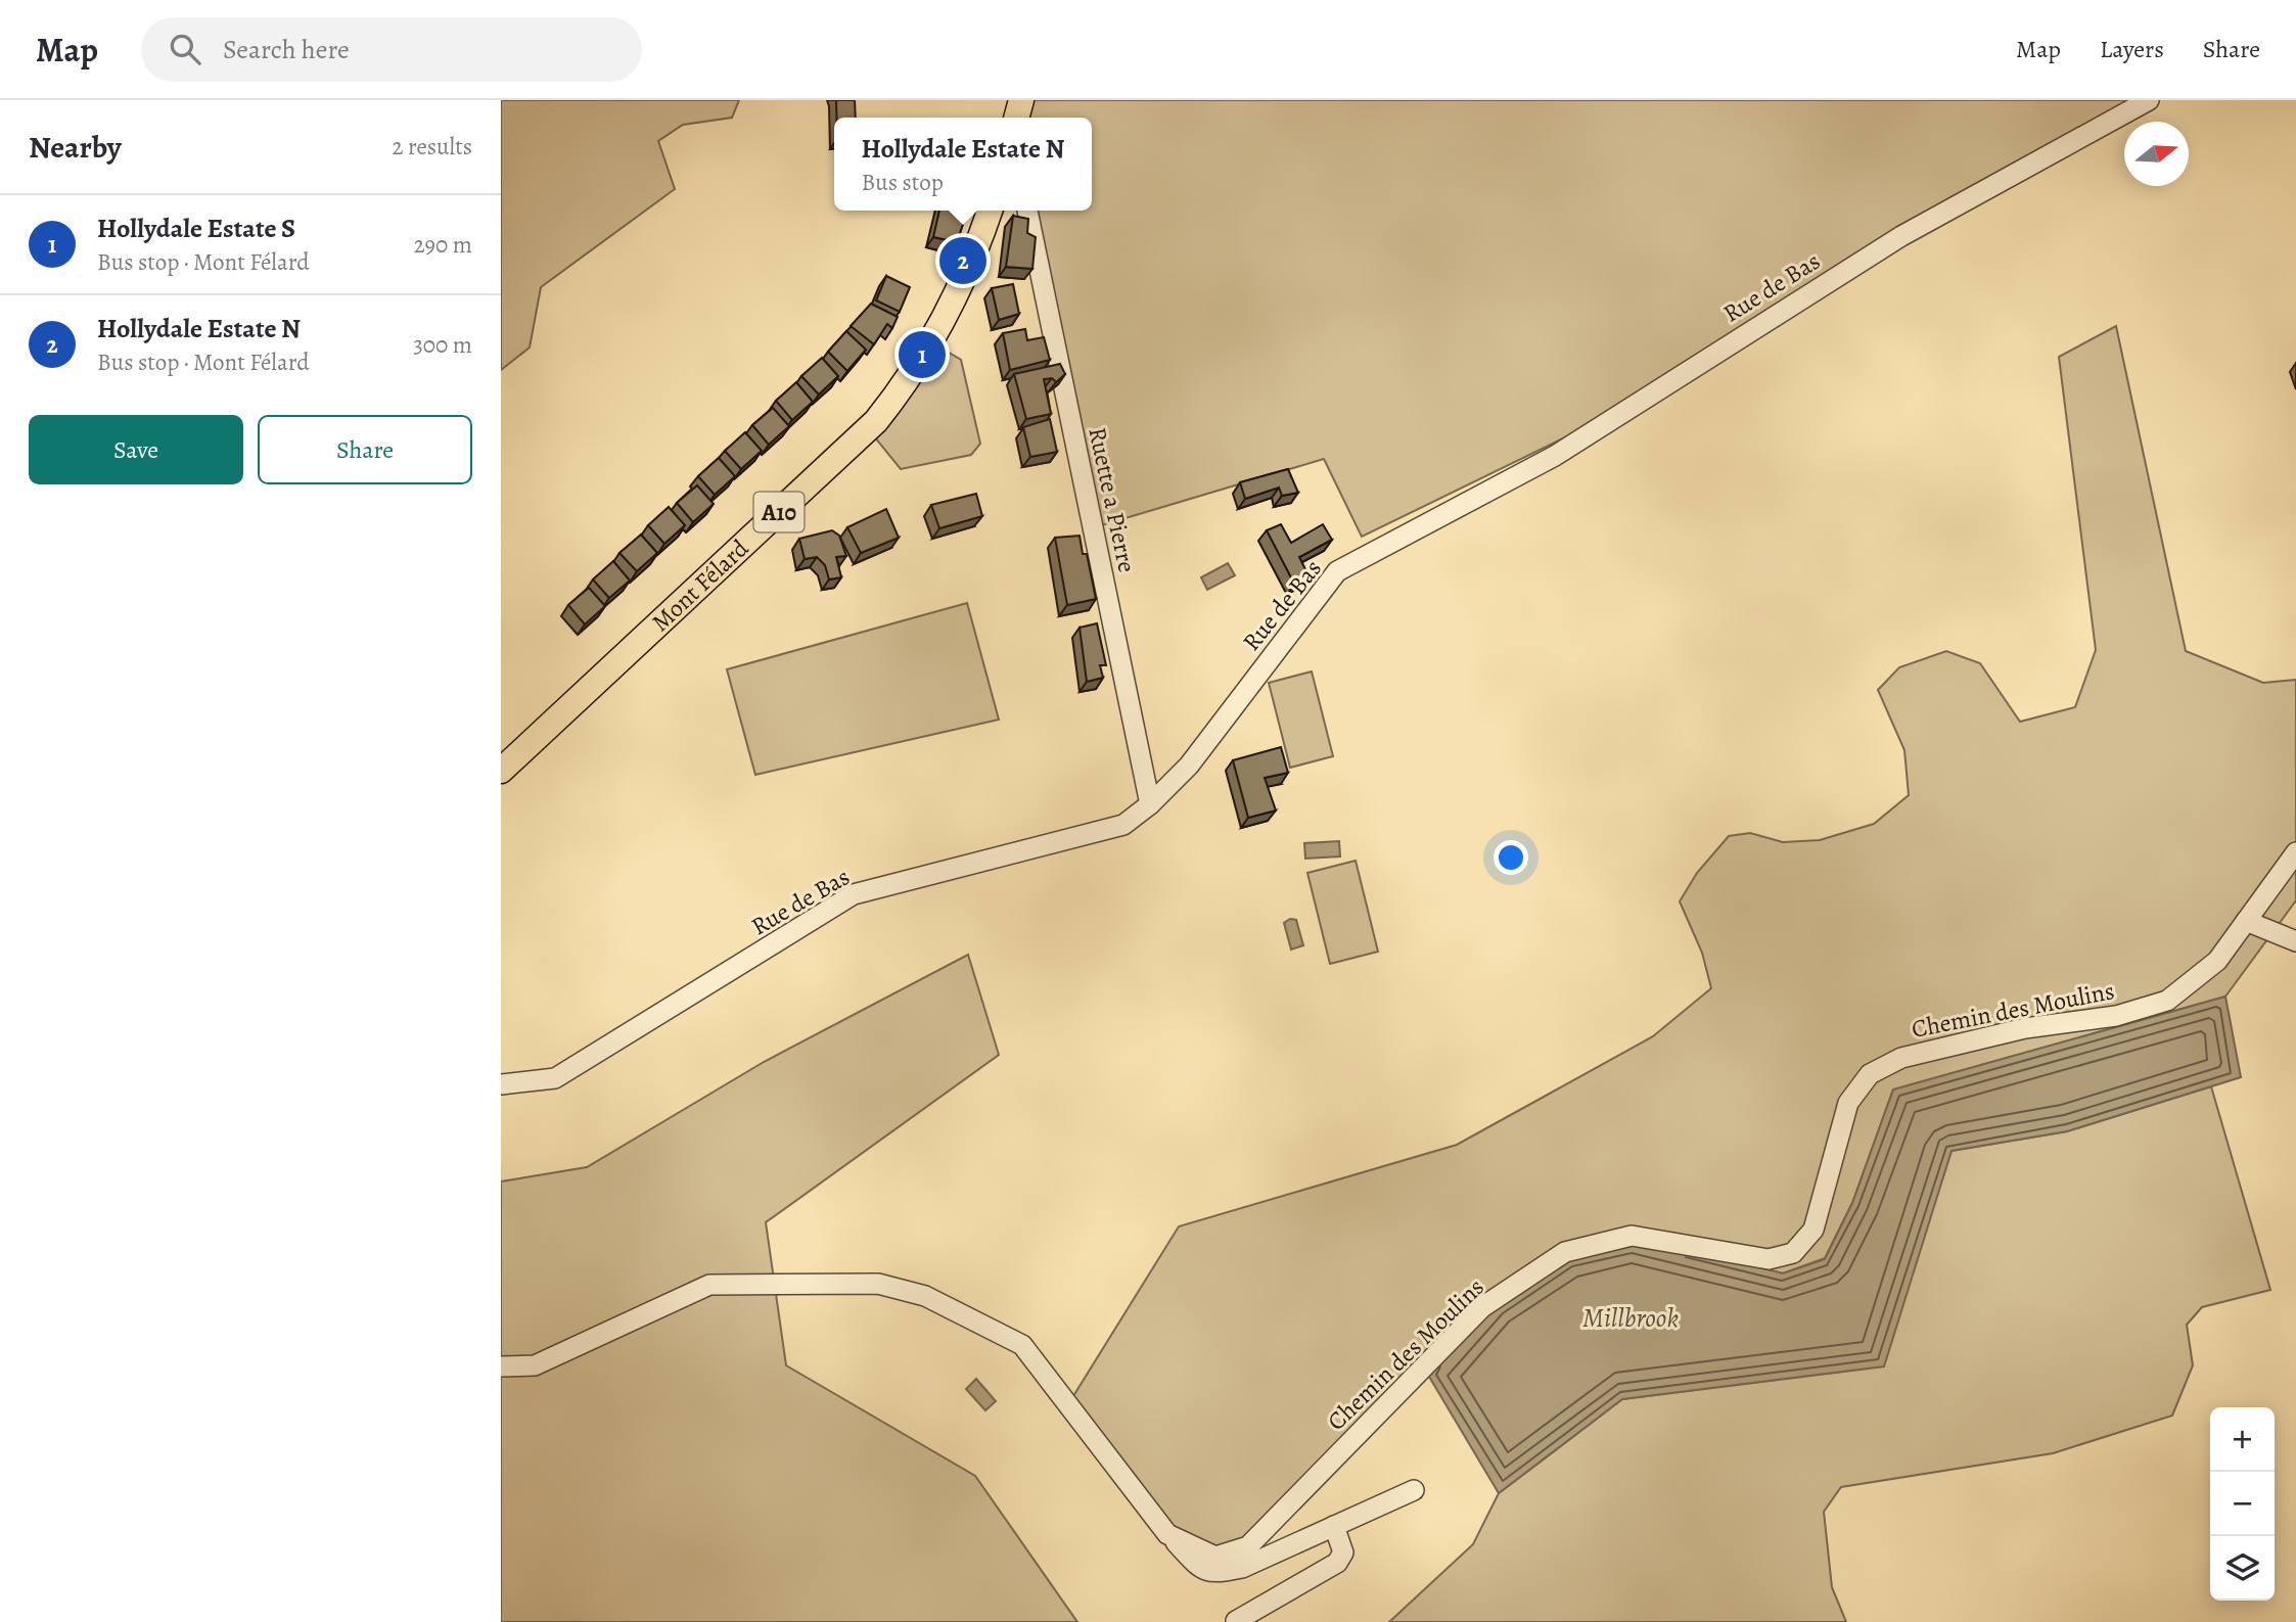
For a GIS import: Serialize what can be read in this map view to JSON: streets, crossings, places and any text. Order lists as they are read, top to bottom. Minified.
{"streets":{"main road":["A10","Mont Félard"],"street":["Rue de Bas","Ruette a Pierre","Chemin des Moulins"]},"crossings":[["Rue de Bas","Ruette a Pierre"]],"water":["Millbrook"],"north":"right","page":{"header":"Map","search":"Search here","nav":["Map","Layers","Share"],"heading":["Nearby","2 results"],"popup":["Hollydale Estate N","Bus stop"],"list":[{"mark":"1","name":"Hollydale Estate S","note":"Bus stop · Mont Félard","value":"290 m"},{"mark":"2","name":"Hollydale Estate N","note":"Bus stop · Mont Félard","value":"300 m"}],"pins":["2","1"],"buttons":["Save","Share"],"map_buttons":["+","−"]}}
